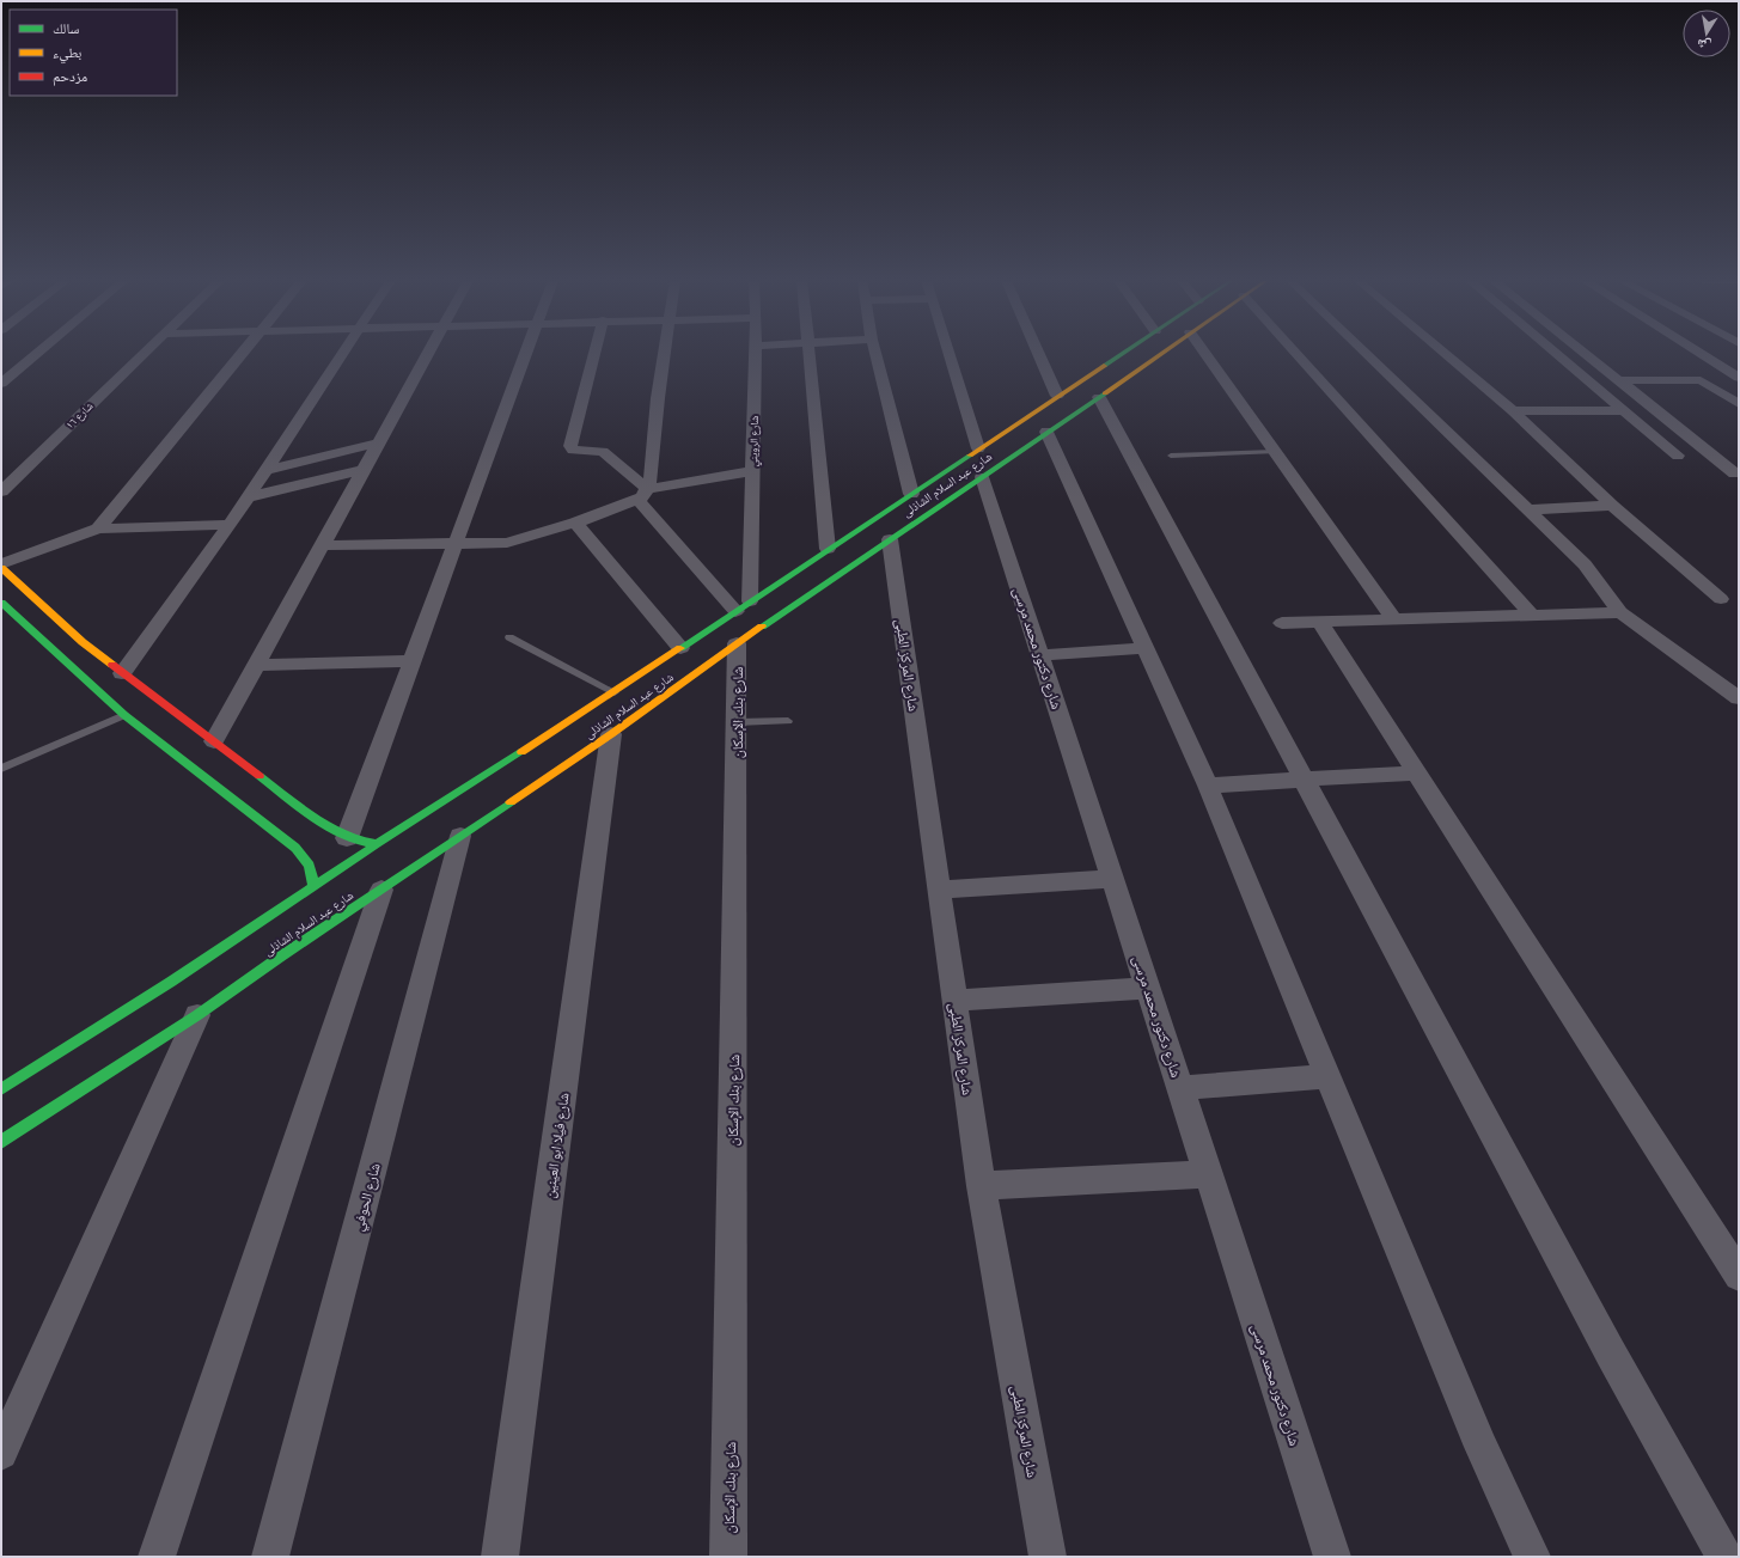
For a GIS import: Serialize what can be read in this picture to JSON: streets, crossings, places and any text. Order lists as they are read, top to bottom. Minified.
{"streets":{"main road":["شارع عبد السلام الشاذلى"],"street":["شارع ١٦","شارع الرويني","شارع دكتور محمد مرسى","شارع المركز الطبى","شارع بنك الإسكان","شارع فيلا ابو العينين","شارع الحوفي"]},"crossings":[["شارع الرويني","شارع عبد السلام الشاذلى"],["شارع عبد السلام الشاذلى","شارع دكتور محمد مرسى"],["شارع عبد السلام الشاذلى","شارع المركز الطبى"],["شارع عبد السلام الشاذلى","شارع بنك الإسكان"],["شارع عبد السلام الشاذلى","شارع فيلا ابو العينين"],["شارع عبد السلام الشاذلى","شارع الحوفي"]],"legend":["سالك","بطيء","مزدحم"],"north":"bottom"}
